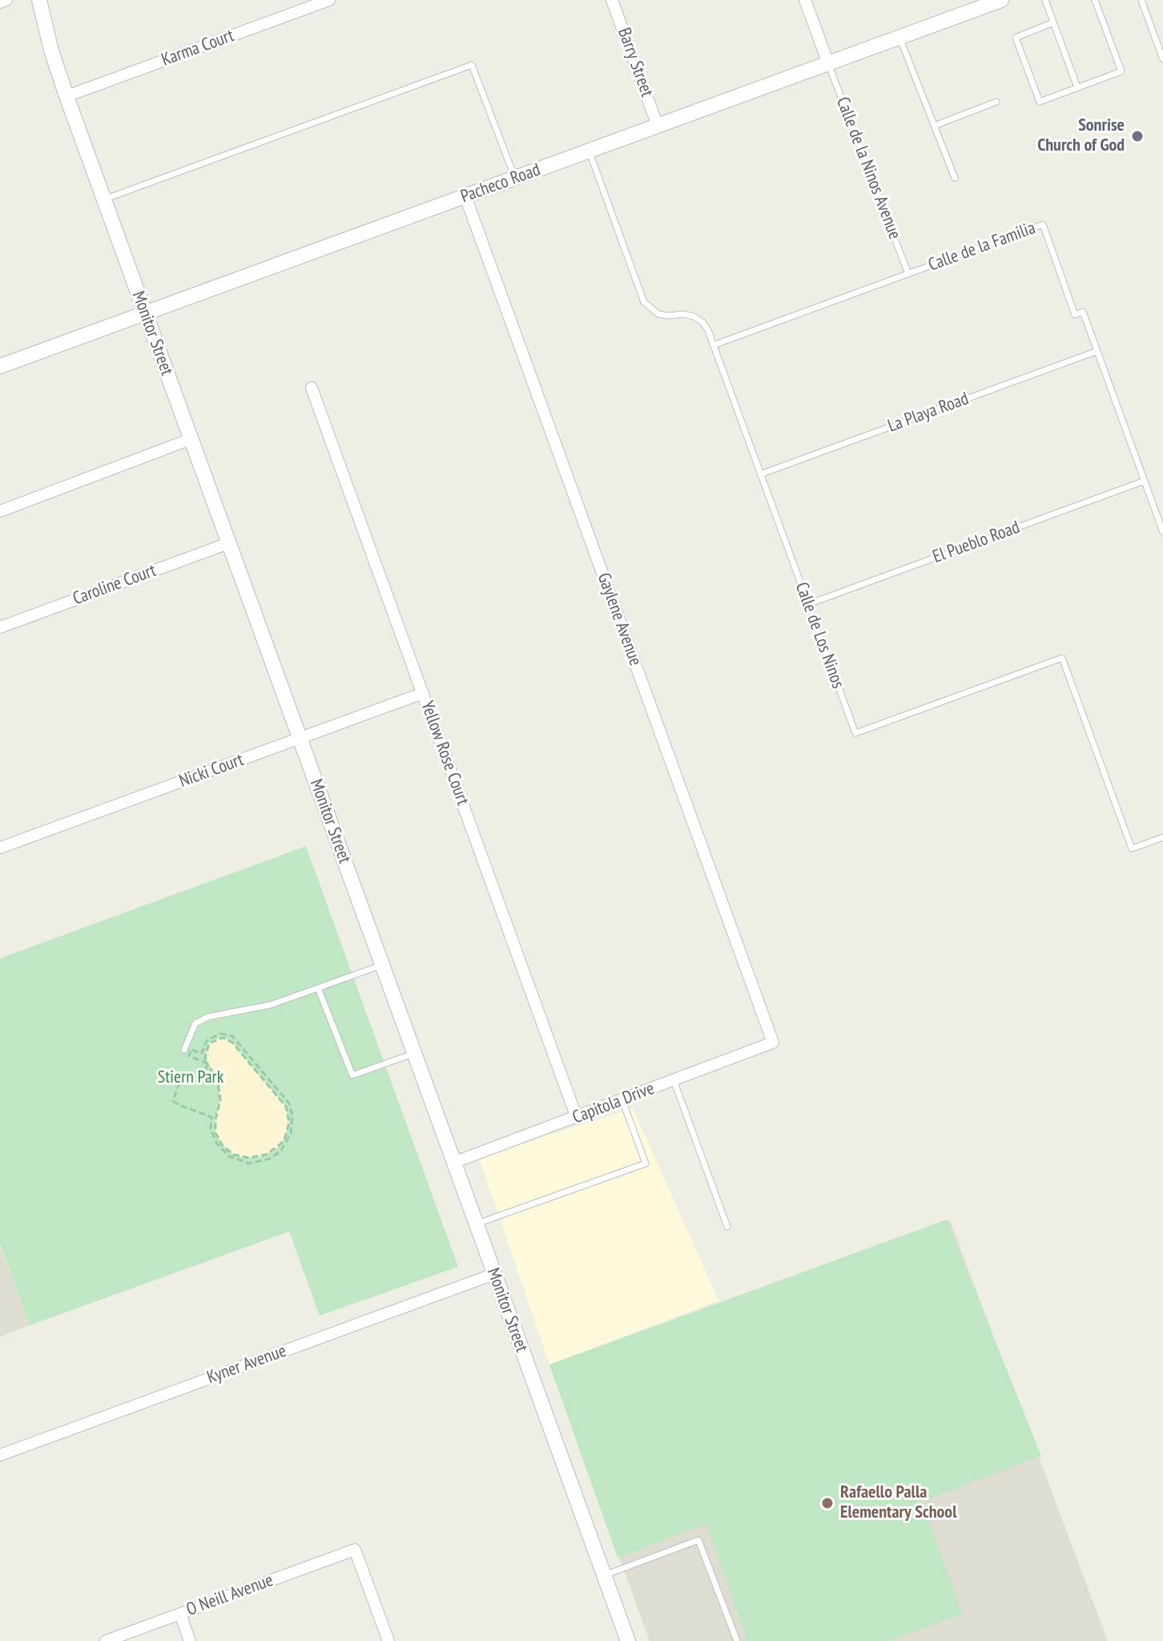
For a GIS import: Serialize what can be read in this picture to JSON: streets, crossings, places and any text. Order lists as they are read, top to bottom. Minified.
{"streets":{"street":["Karma Court","Barry Street","Pacheco Road","Monitor Street","Caroline Court","Gaylene Avenue","Yellow Rose Court","Nicki Court","Capitola Drive","Kyner Avenue","O Neill Avenue"],"lane":["Calle de la Ninos Avenue","Calle de la Familia","La Playa Road","El Pueblo Road","Calle de Los Ninos"]},"crossings":[["Karma Court","Monitor Street"],["Barry Street","Pacheco Road"],["Calle de la Ninos Avenue","Pacheco Road"],["Calle de la Ninos Avenue","Calle de la Familia"],["Pacheco Road","Monitor Street"],["Pacheco Road","Gaylene Avenue"],["Pacheco Road","Calle de Los Ninos"],["Calle de la Familia","La Playa Road"],["Calle de la Familia","El Pueblo Road"],["Calle de la Familia","Calle de Los Ninos"],["Monitor Street","Caroline Court"],["Monitor Street","Nicki Court"],["Monitor Street","Capitola Drive"],["Monitor Street","Kyner Avenue"],["La Playa Road","Calle de Los Ninos"],["El Pueblo Road","Calle de Los Ninos"],["Gaylene Avenue","Capitola Drive"],["Yellow Rose Court","Nicki Court"],["Yellow Rose Court","Capitola Drive"]],"parks":["Stiern Park"],"places":["Sonrise Church of God","Rafaello Palla Elementary School"]}
